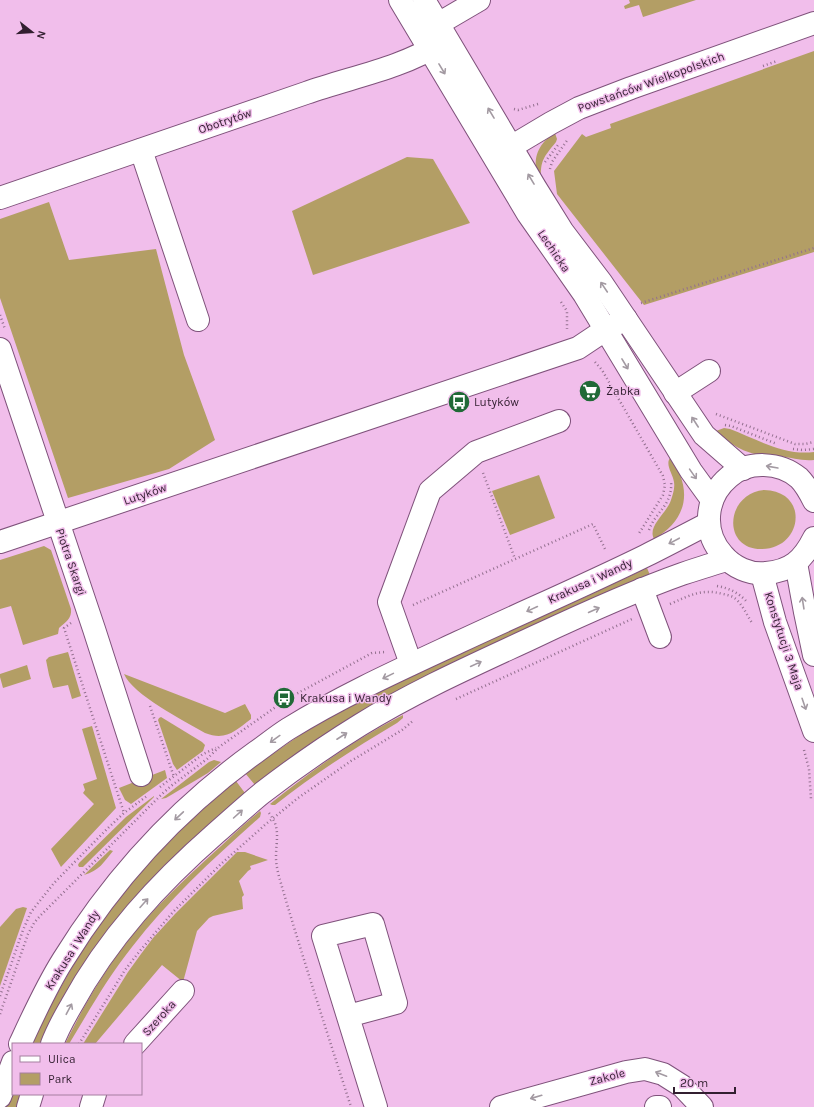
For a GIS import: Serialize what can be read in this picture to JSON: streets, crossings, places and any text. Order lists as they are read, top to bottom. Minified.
{"streets":{"street":["Powstańców Wielkopolskich","Obotrytów","Lechicka","Lutyków","Piotra Skargi","Krakusa i Wandy","Konstytucji 3 Maja","Szeroka","Zakole"]},"crossings":[["Powstańców Wielkopolskich","Lechicka"],["Obotrytów","Lechicka"],["Lechicka","Lutyków"],["Lutyków","Piotra Skargi"]],"one_way":["Zakole"],"places":{"supermarket":["Żabka"],"bus stop":["Lutyków","Krakusa i Wandy"]},"legend":["Ulica","Park"],"scale_bar":"20 m","north":"right"}
